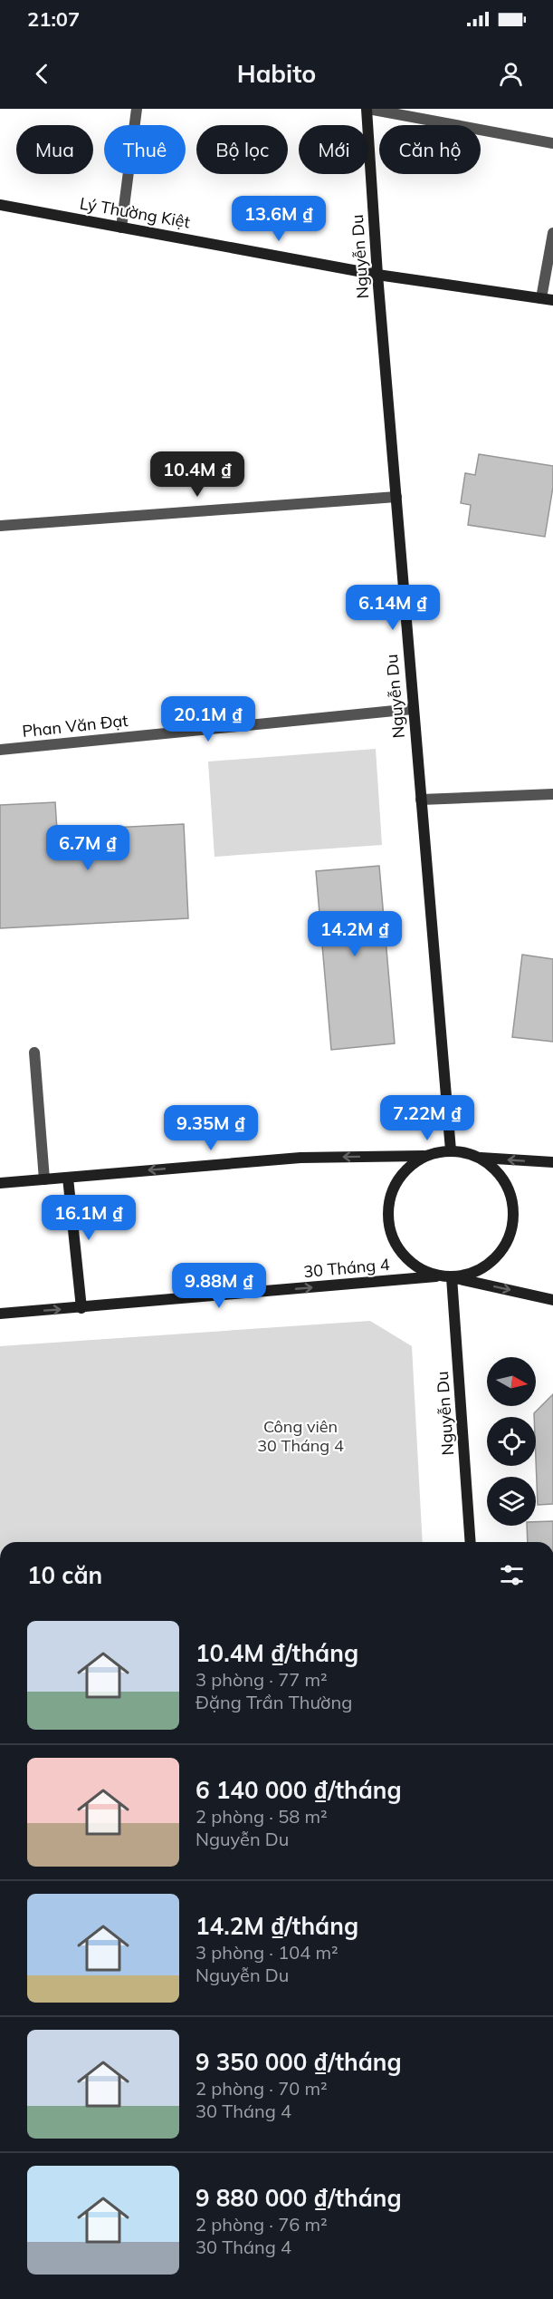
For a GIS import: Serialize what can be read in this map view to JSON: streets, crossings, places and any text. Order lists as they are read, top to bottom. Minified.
{"streets":{"street":["Lý Thường Kiệt","Nguyễn Du","Phan Văn Đạt","30 Tháng 4"]},"crossings":[["Lý Thường Kiệt","Nguyễn Du"],["Nguyễn Du","Phan Văn Đạt"],["Nguyễn Du","30 Tháng 4"]],"parks":["Công viên 30 Tháng 4"],"north":"right","page":{"status":"21:07","header":"Habito","chip":["Mua","Thuê","Bộ lọc","Mới","Căn hộ"],"price":["13.6M ₫","10.4M ₫","6.14M ₫","20.1M ₫","6.7M ₫","14.2M ₫","7.22M ₫","9.35M ₫","16.1M ₫","9.88M ₫"],"heading":"10 căn","list":[{"name":"10.4M ₫/tháng","note":"3 phòng · 77 m² · Đặng Trần Thường"},{"name":"6 140 000 ₫/tháng","note":"2 phòng · 58 m² · Nguyễn Du"},{"name":"14.2M ₫/tháng","note":"3 phòng · 104 m² · Nguyễn Du"},{"name":"9 350 000 ₫/tháng","note":"2 phòng · 70 m² · 30 Tháng 4"},{"name":"9 880 000 ₫/tháng","note":"2 phòng · 76 m² · 30 Tháng 4"}]}}
